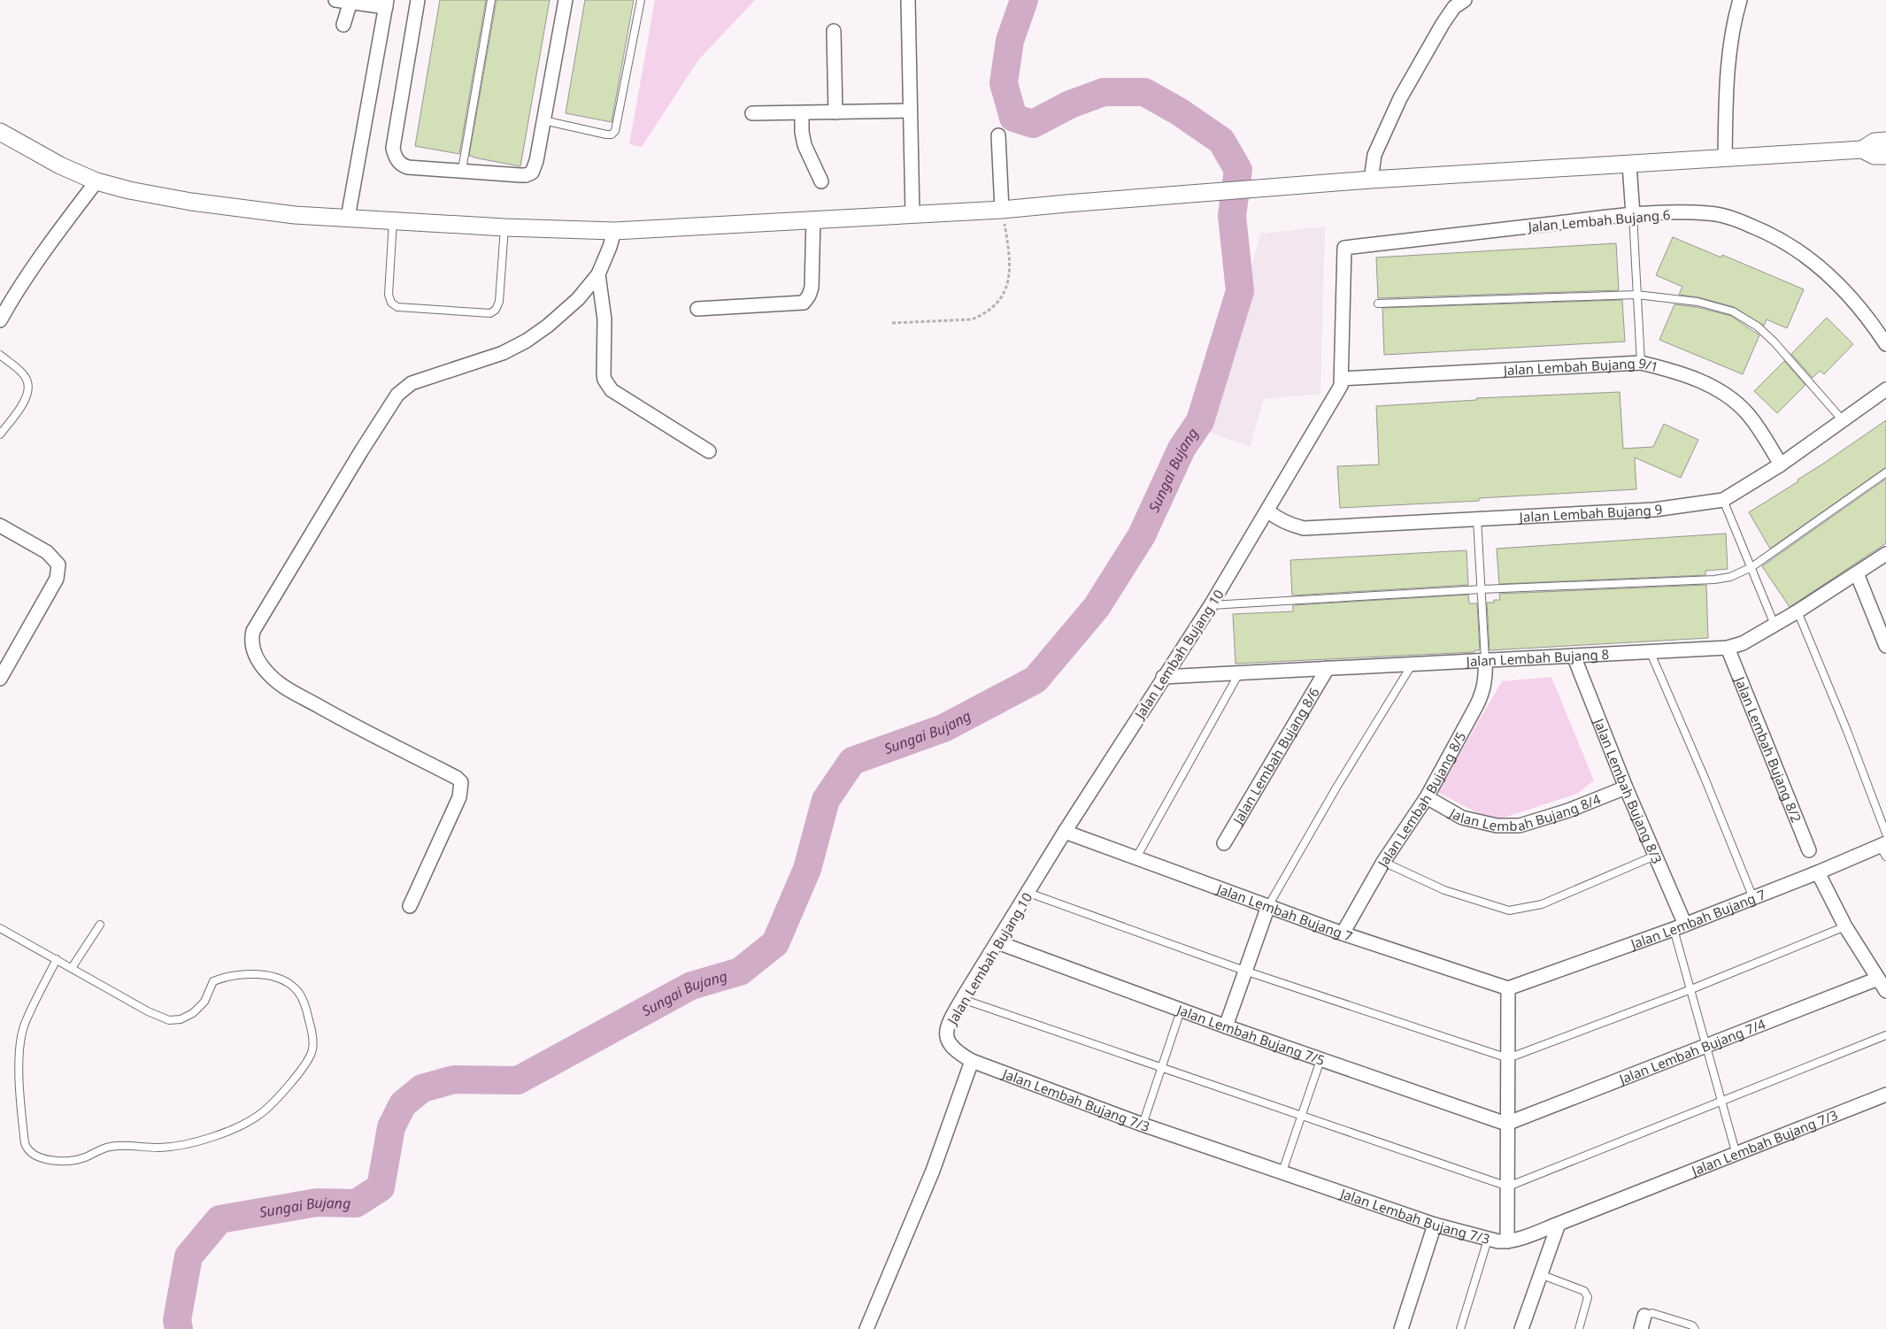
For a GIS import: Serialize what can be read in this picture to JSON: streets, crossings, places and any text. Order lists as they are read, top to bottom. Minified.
{"streets":{"street":["Jalan Lembah Bujang 6","Jalan Lembah Bujang 9/1","Jalan Lembah Bujang 9","Jalan Lembah Bujang 10","Jalan Lembah Bujang 8","Jalan Lembah Bujang 8/2","Jalan Lembah Bujang 8/6","Jalan Lembah Bujang 8/3","Jalan Lembah Bujang 8/5","Jalan Lembah Bujang 8/4","Jalan Lembah Bujang 7","Jalan Lembah Bujang 7/5","Jalan Lembah Bujang 7/4","Jalan Lembah Bujang 7/3"]},"crossings":[["Jalan Lembah Bujang 6","Jalan Lembah Bujang 10"],["Jalan Lembah Bujang 9/1","Jalan Lembah Bujang 9"],["Jalan Lembah Bujang 9/1","Jalan Lembah Bujang 10"],["Jalan Lembah Bujang 9","Jalan Lembah Bujang 10"],["Jalan Lembah Bujang 10","Jalan Lembah Bujang 8"],["Jalan Lembah Bujang 10","Jalan Lembah Bujang 7"],["Jalan Lembah Bujang 10","Jalan Lembah Bujang 7/5"],["Jalan Lembah Bujang 10","Jalan Lembah Bujang 7/3"],["Jalan Lembah Bujang 8","Jalan Lembah Bujang 8/2"],["Jalan Lembah Bujang 8","Jalan Lembah Bujang 8/6"],["Jalan Lembah Bujang 8","Jalan Lembah Bujang 8/3"],["Jalan Lembah Bujang 8","Jalan Lembah Bujang 8/5"],["Jalan Lembah Bujang 8/3","Jalan Lembah Bujang 8/4"],["Jalan Lembah Bujang 8/3","Jalan Lembah Bujang 7"],["Jalan Lembah Bujang 8/5","Jalan Lembah Bujang 8/4"],["Jalan Lembah Bujang 8/5","Jalan Lembah Bujang 7"],["Jalan Lembah Bujang 7/5","Jalan Lembah Bujang 7/4"]],"water":["Sungai Bujang"]}
